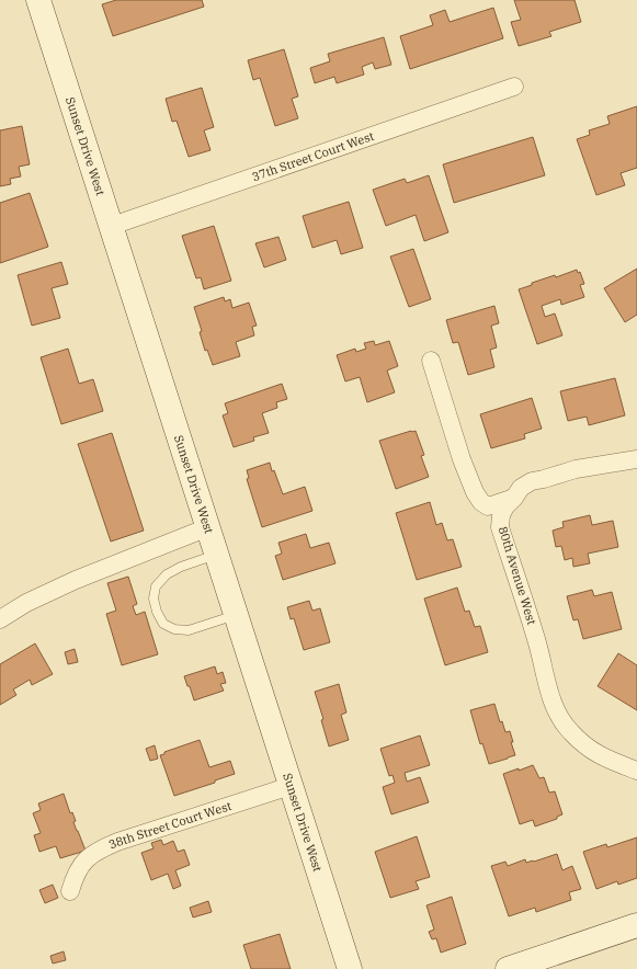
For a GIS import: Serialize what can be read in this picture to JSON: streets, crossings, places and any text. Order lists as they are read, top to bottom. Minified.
{"streets":{"street":["Sunset Drive West","37th Street Court West","80th Avenue West","38th Street Court West"]},"crossings":[["Sunset Drive West","37th Street Court West"],["Sunset Drive West","38th Street Court West"]]}
